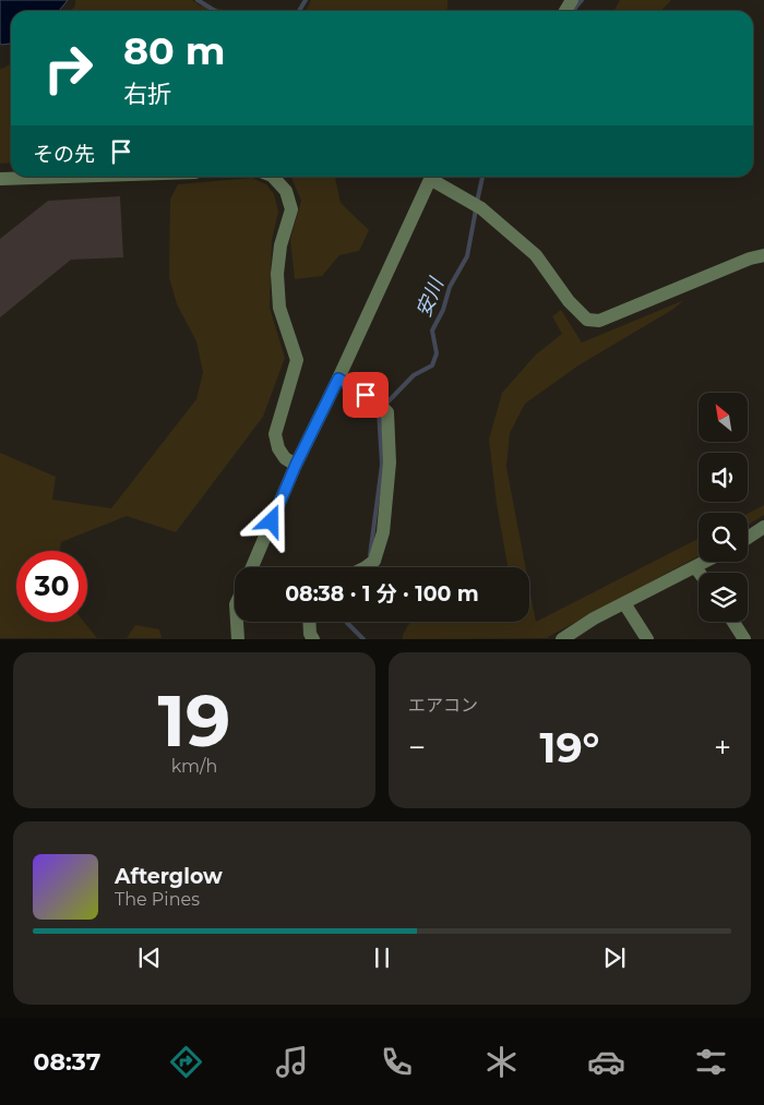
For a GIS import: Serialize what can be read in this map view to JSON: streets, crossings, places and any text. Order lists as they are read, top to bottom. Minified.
{"water":["安川"],"north":"top left","page":{"turn":["80 m","右折"],"then":"その先","limit":"30","trip":"08:38 · 1 分 · 100 m","tile":[["19","km/h"],"エアコン"],"heat":["−","19°","+"],"song":["Afterglow","The Pines"],"tabs":"08:37"}}
